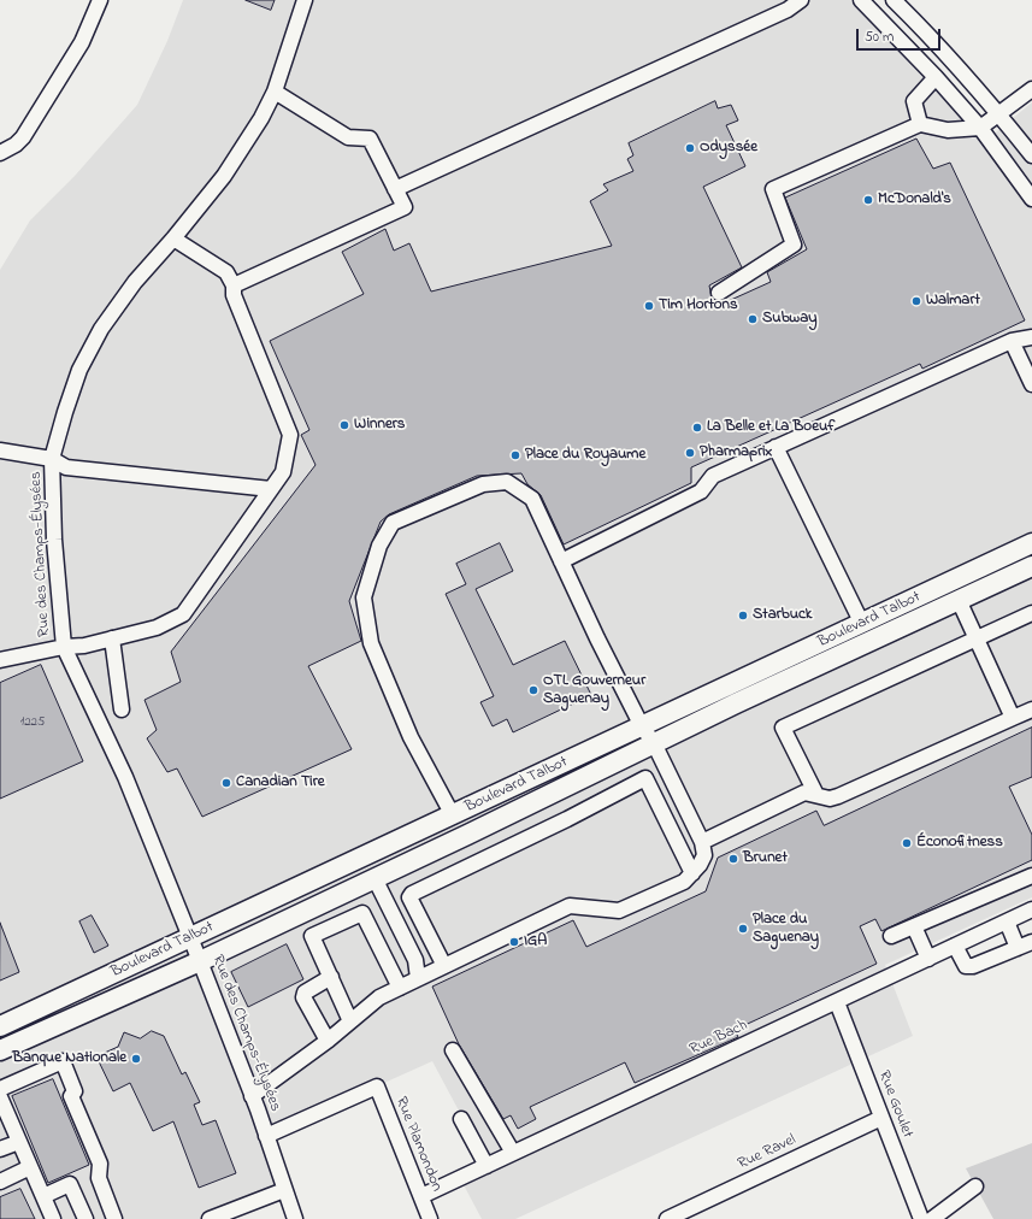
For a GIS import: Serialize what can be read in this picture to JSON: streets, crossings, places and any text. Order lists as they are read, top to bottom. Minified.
{"streets":{"main road":["Boulevard Talbot"],"street":["Rue des Champs-Élysées","Rue Bach","Rue Goulet","Rue Plamondon","Rue Ravel"]},"crossings":[["Rue des Champs-Élysées","Boulevard Talbot"],["Rue des Champs-Élysées","Rue Plamondon"],["Rue Bach","Rue Goulet"],["Rue Bach","Rue Plamondon"],["Rue Goulet","Rue Ravel"]],"places":["Odyssée","McDonald's","Walmart","Tim Hortons","Subway","Winners","La Belle et La Boeuf","Pharmaprix","Place du Royaume","Starbuck","OTL Gouverneur Saguenay","Canadian Tire","Éconofitness","Brunet","Place du Saguenay","IGA","Banque Nationale"],"house_numbers":["1225"],"scale_bar":"50 m"}
